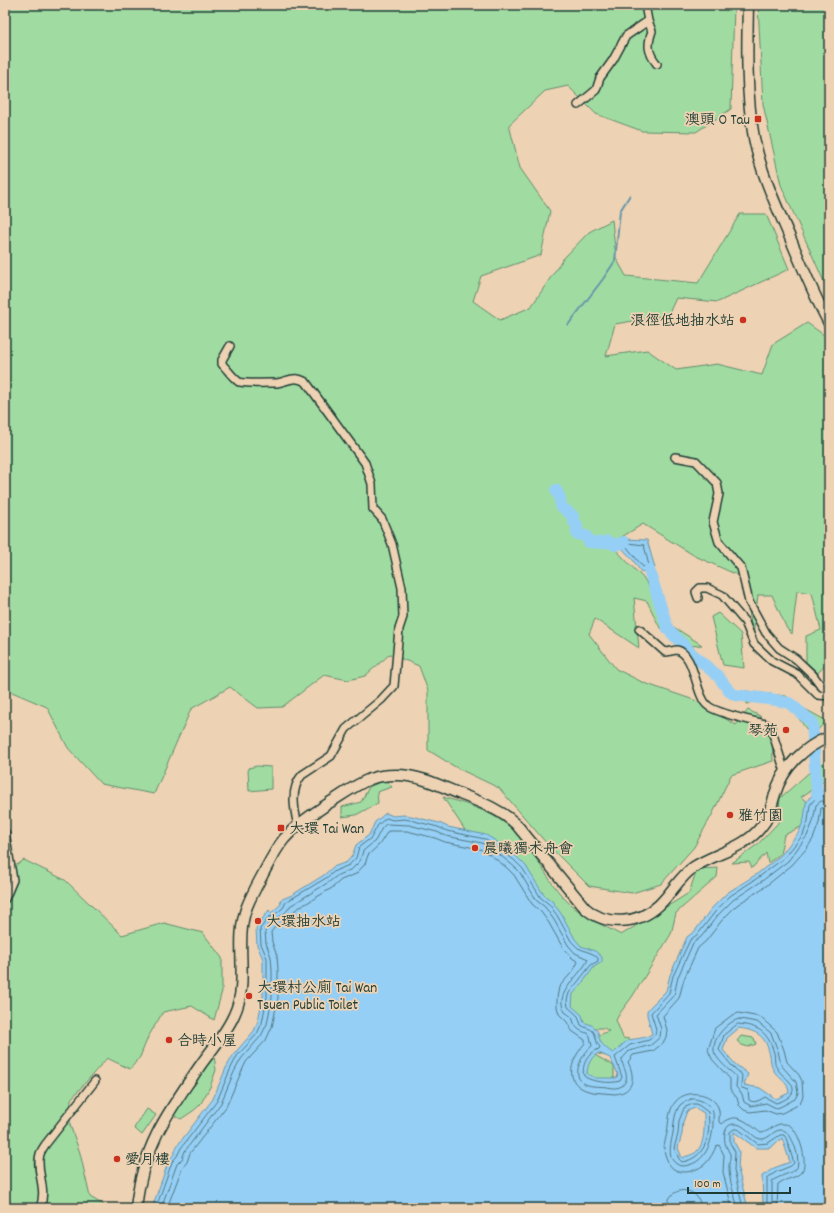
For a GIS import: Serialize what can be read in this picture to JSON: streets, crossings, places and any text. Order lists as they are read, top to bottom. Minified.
{"places":{"transit":["澳頭 O Tau","大環 Tai Wan"],"other":["浪徑低地抽水站","琴苑","雅竹園","晨曦獨木舟會","大環抽水站","大環村公廁 Tai Wan Tsuen Public Toilet","合時小屋","愛月樓"]},"scale_bar":"100 m"}
